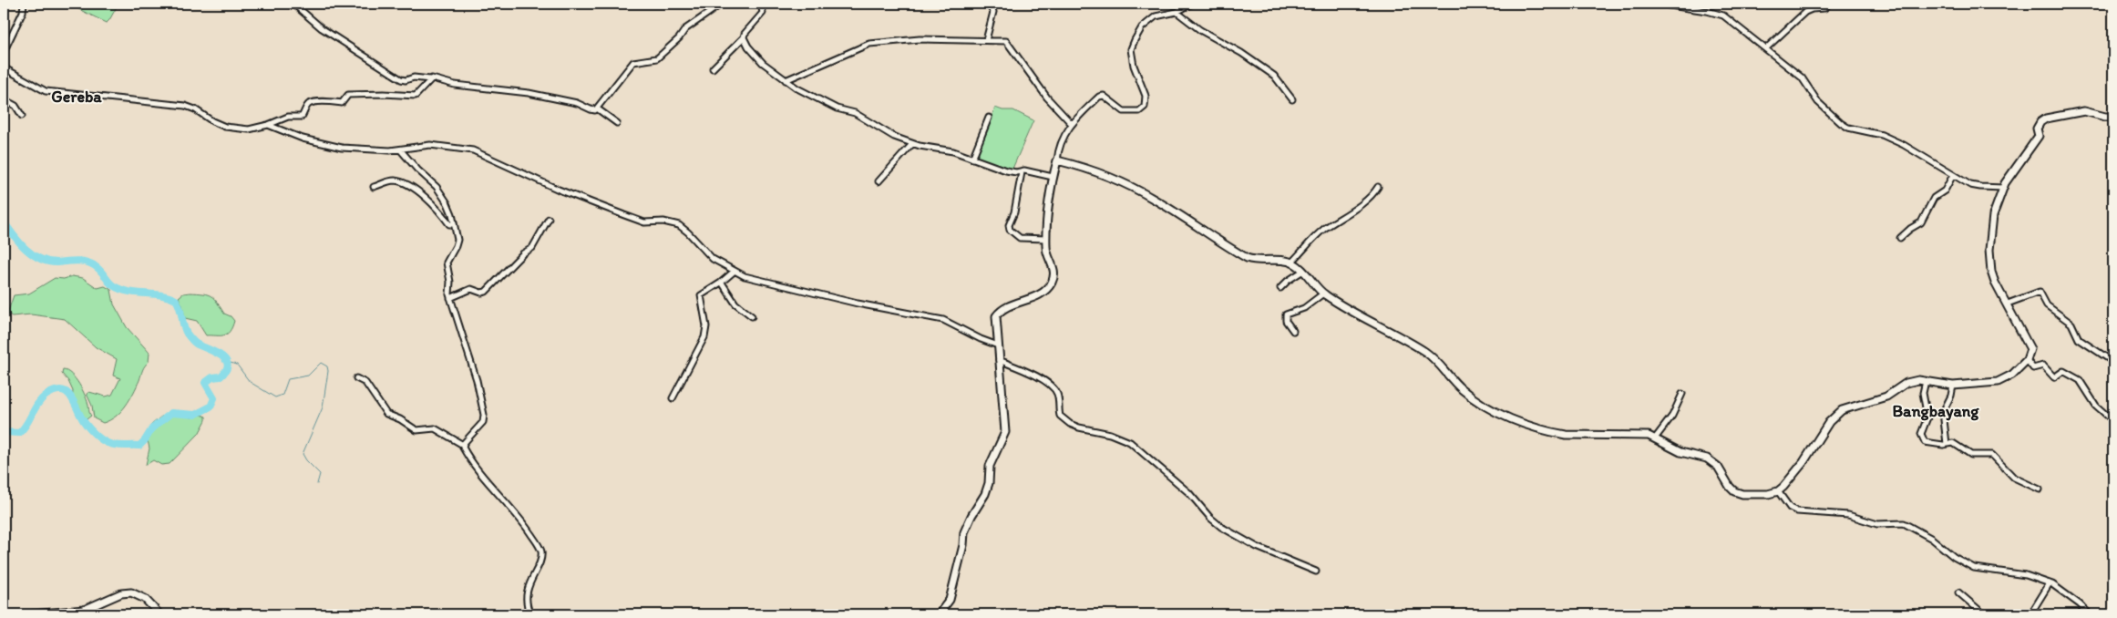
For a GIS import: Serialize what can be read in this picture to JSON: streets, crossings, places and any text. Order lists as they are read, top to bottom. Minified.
{"districts":["Gereba","Bangbayang"]}
